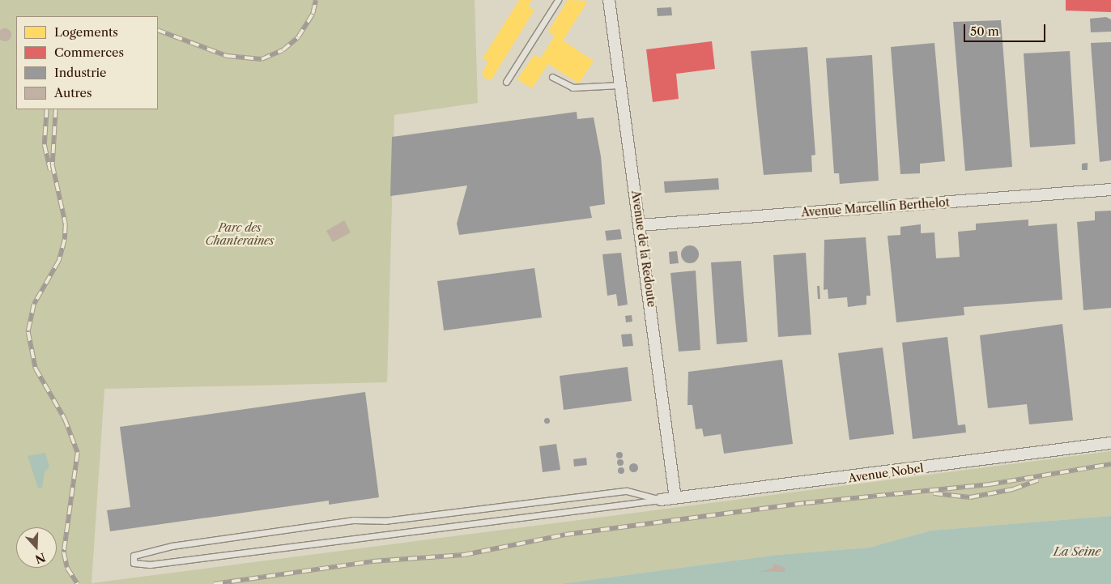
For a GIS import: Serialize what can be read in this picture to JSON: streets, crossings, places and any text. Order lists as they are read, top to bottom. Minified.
{"streets":{"street":["Avenue Marcellin Berthelot","Avenue de la Redoute","Avenue Nobel"]},"crossings":[["Avenue Marcellin Berthelot","Avenue de la Redoute"],["Avenue de la Redoute","Avenue Nobel"]],"water":["La Seine"],"parks":["Parc des Chanteraines"],"legend":["Logements","Commerces","Industrie","Autres"],"scale_bar":"50 m","north":"bottom"}
